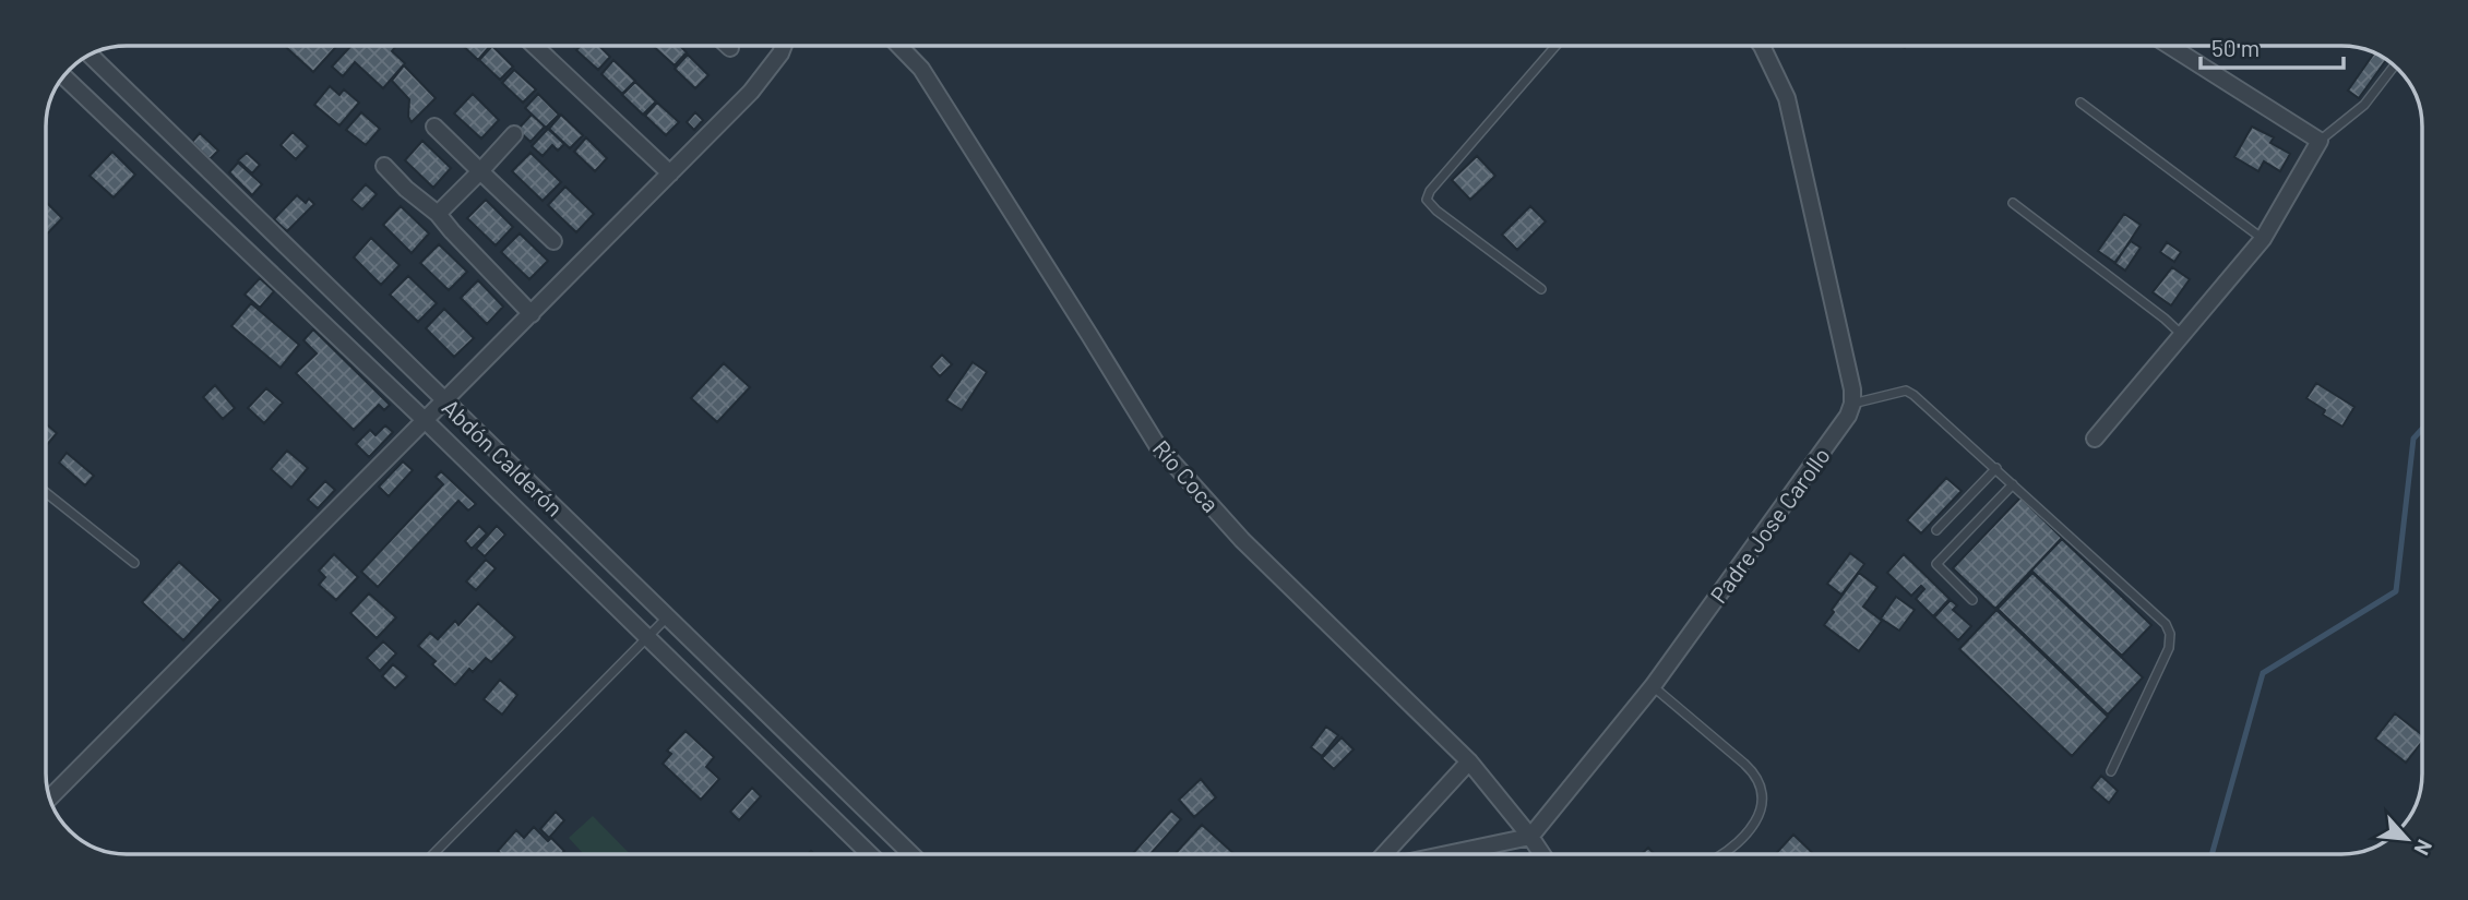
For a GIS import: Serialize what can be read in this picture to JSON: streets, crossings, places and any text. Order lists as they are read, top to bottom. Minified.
{"streets":{"street":["Abdón Calderón","Río Coca","Padre Jose Carollo"]},"crossings":[["Río Coca","Padre Jose Carollo"]],"scale_bar":"50 m","north":"bottom right"}
